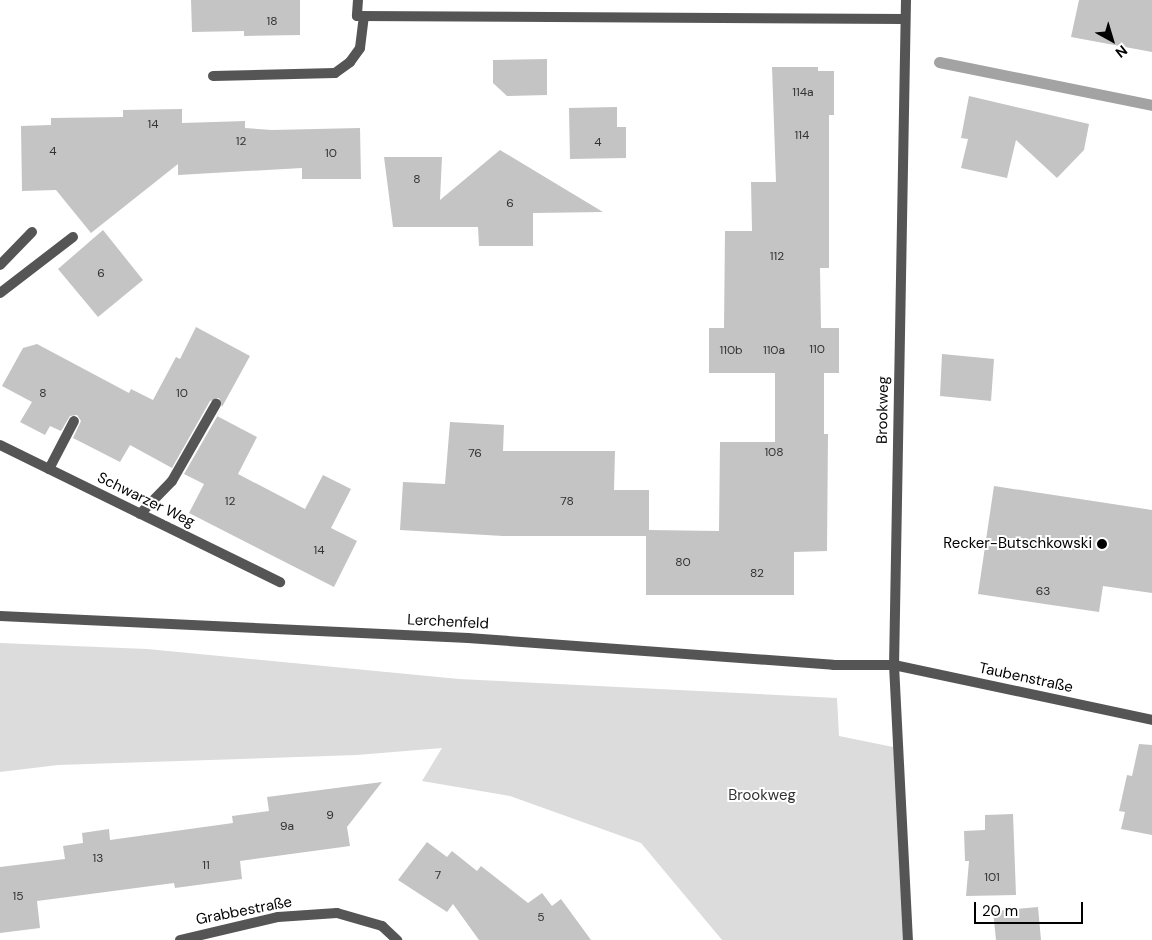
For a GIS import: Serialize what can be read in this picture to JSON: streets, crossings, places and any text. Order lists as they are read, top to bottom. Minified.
{"streets":{"street":["Brookweg","Schwarzer Weg","Lerchenfeld","Taubenstraße","Grabbestraße"]},"crossings":[["Brookweg","Lerchenfeld"],["Brookweg","Taubenstraße"],["Lerchenfeld","Taubenstraße"]],"parks":["Brookweg"],"places":["Recker-Butschkowski"],"house_numbers":["18","114a","14","114","12","4","4","10","8","6","112","6","110","110b","110a","8","10","108","76","12","78","14","80","82","63","9","9a","13","11","7","101","15","5"],"scale_bar":"20 m","north":"bottom right"}
